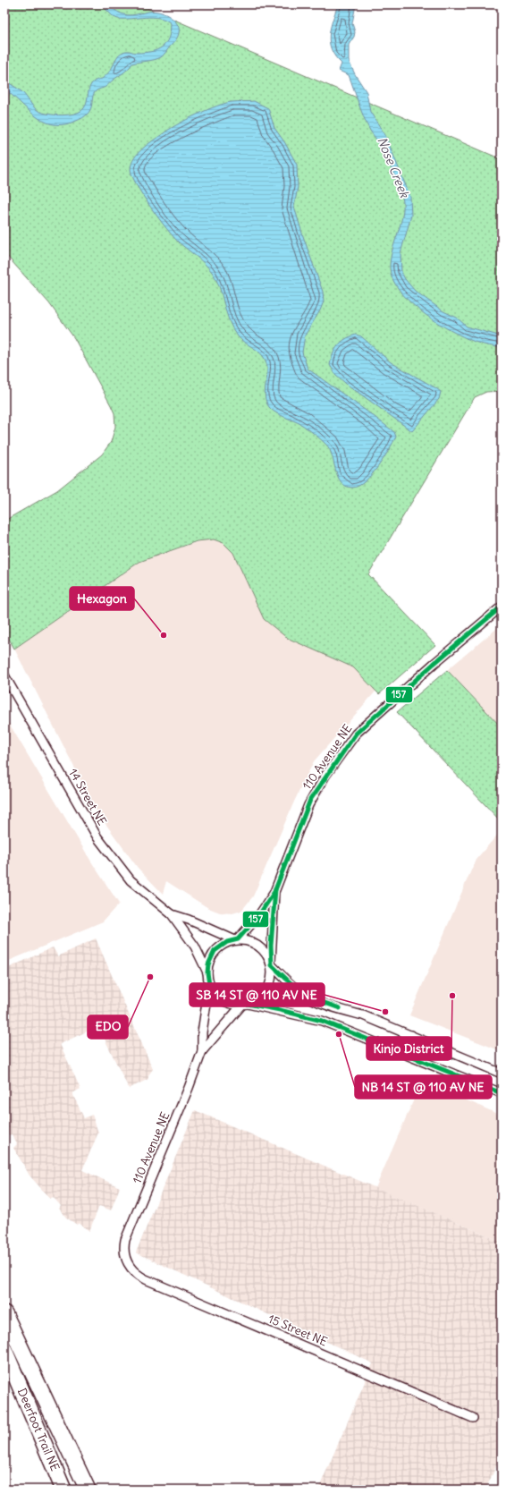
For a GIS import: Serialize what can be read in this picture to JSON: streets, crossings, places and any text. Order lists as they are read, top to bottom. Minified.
{"streets":{"highway":["Deerfoot Trail NE"],"street":["110 Avenue NE","14 Street NE","15 Street NE"]},"crossings":[["110 Avenue NE","14 Street NE"],["110 Avenue NE","15 Street NE"]],"water":["Nose Creek"],"places":["Hexagon","EDO","Kinjo District","SB 14 ST @ 110 AV NE","NB 14 ST @ 110 AV NE"],"lines":["transit line 157"]}
